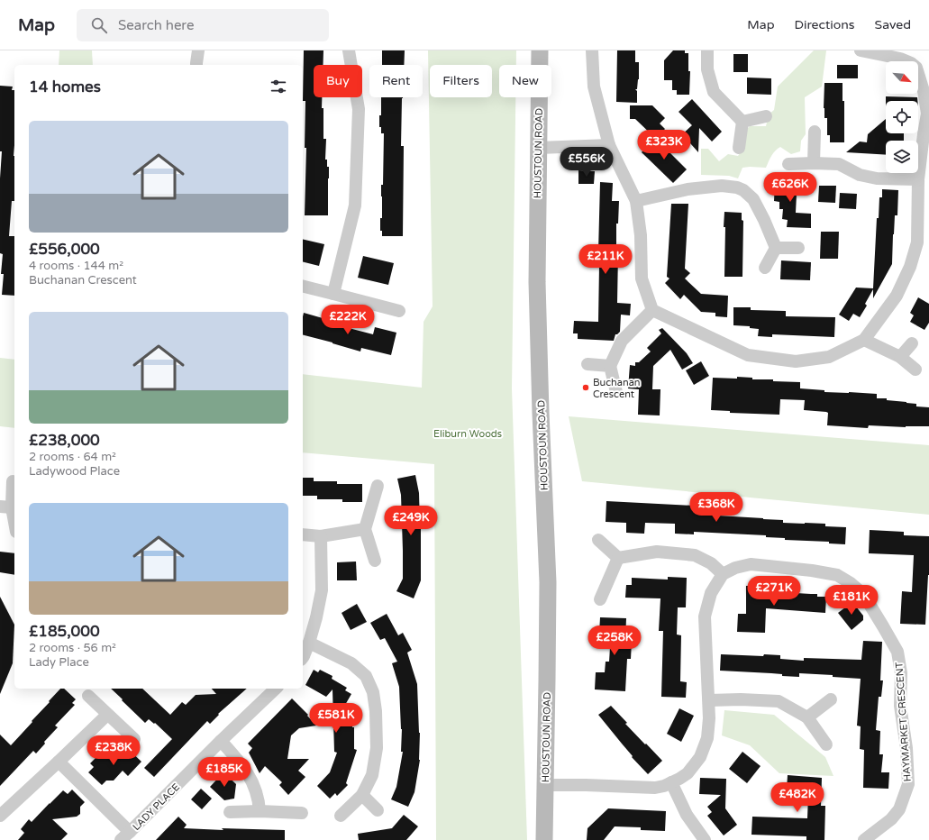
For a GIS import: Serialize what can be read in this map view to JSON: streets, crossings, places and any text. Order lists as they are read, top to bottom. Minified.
{"streets":{"street":["HOUSTOUN ROAD","HAYMARKET CRESCENT","LADY PLACE"]},"parks":["Eliburn Woods"],"places":["Buchanan Crescent"],"north":"bottom right","page":{"header":"Map","search":"Search here","nav":["Map","Directions","Saved"],"chip":["Buy","Rent","Filters","New"],"heading":"14 homes","list":[{"name":"£556,000","note":"4 rooms · 144 m² · Buchanan Crescent"},{"name":"£238,000","note":"2 rooms · 64 m² · Ladywood Place"},{"name":"£185,000","note":"2 rooms · 56 m² · Lady Place"}],"price":["£323K","£556K","£626K","£211K","£222K","£368K","£249K","£271K","£181K","£258K","£581K","£238K","£185K","£482K"]}}
